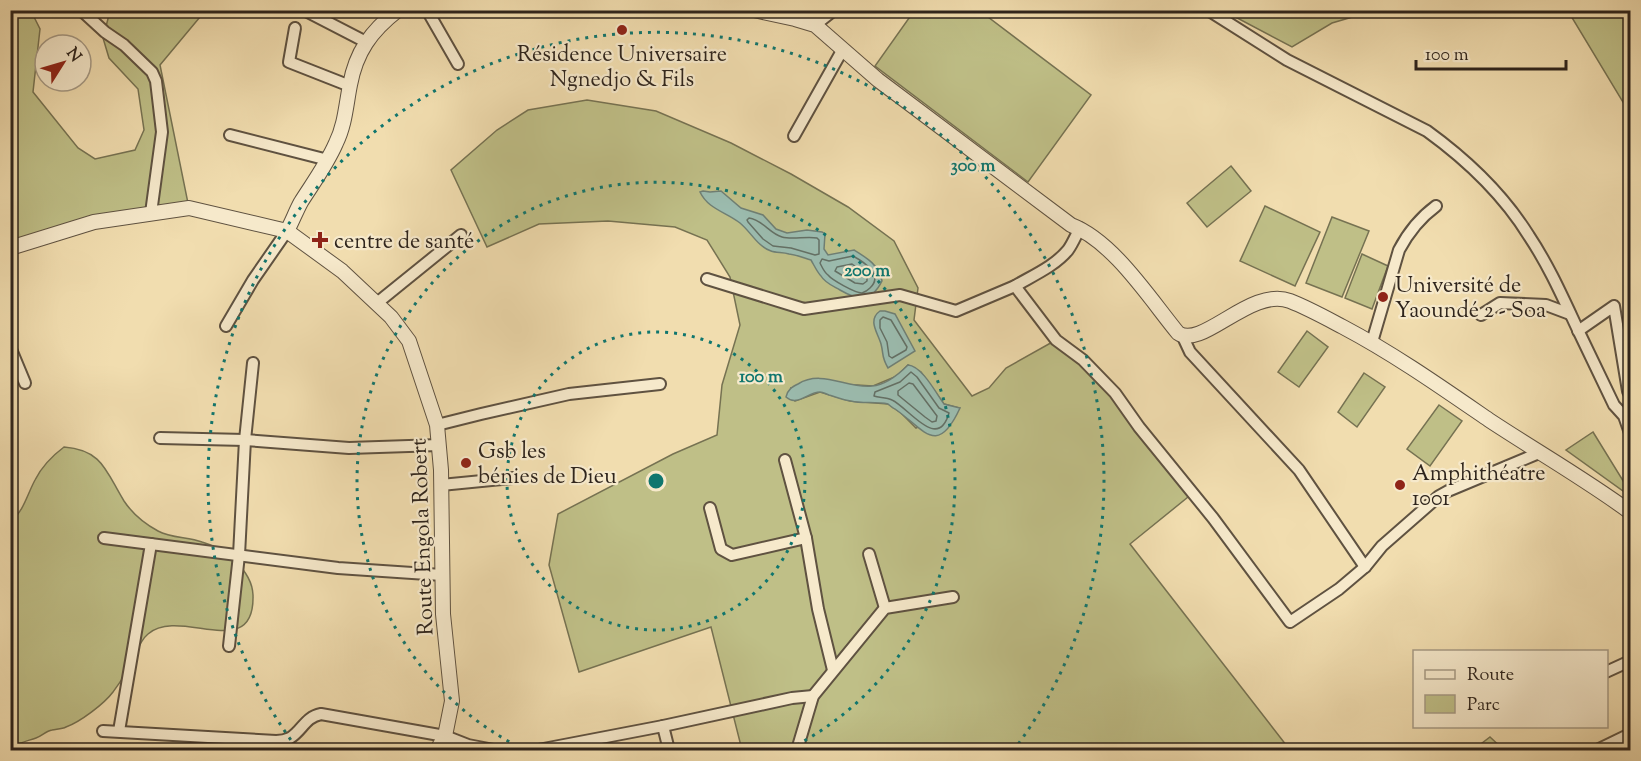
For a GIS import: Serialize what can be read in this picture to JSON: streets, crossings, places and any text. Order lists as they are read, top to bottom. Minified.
{"streets":{"street":["Route Engola Robert"]},"places":{"other":["Résidence Universaire Ngnedjo & Fils","Université de Yaoundé 2 - Soa","Gsb les bénies de Dieu","Amphithéatre 1001"],"health":["centre de santé"]},"legend":["Route","Parc"],"scale_bar":"100 m","north":"top right","rings":["300 m","200 m","100 m"]}
